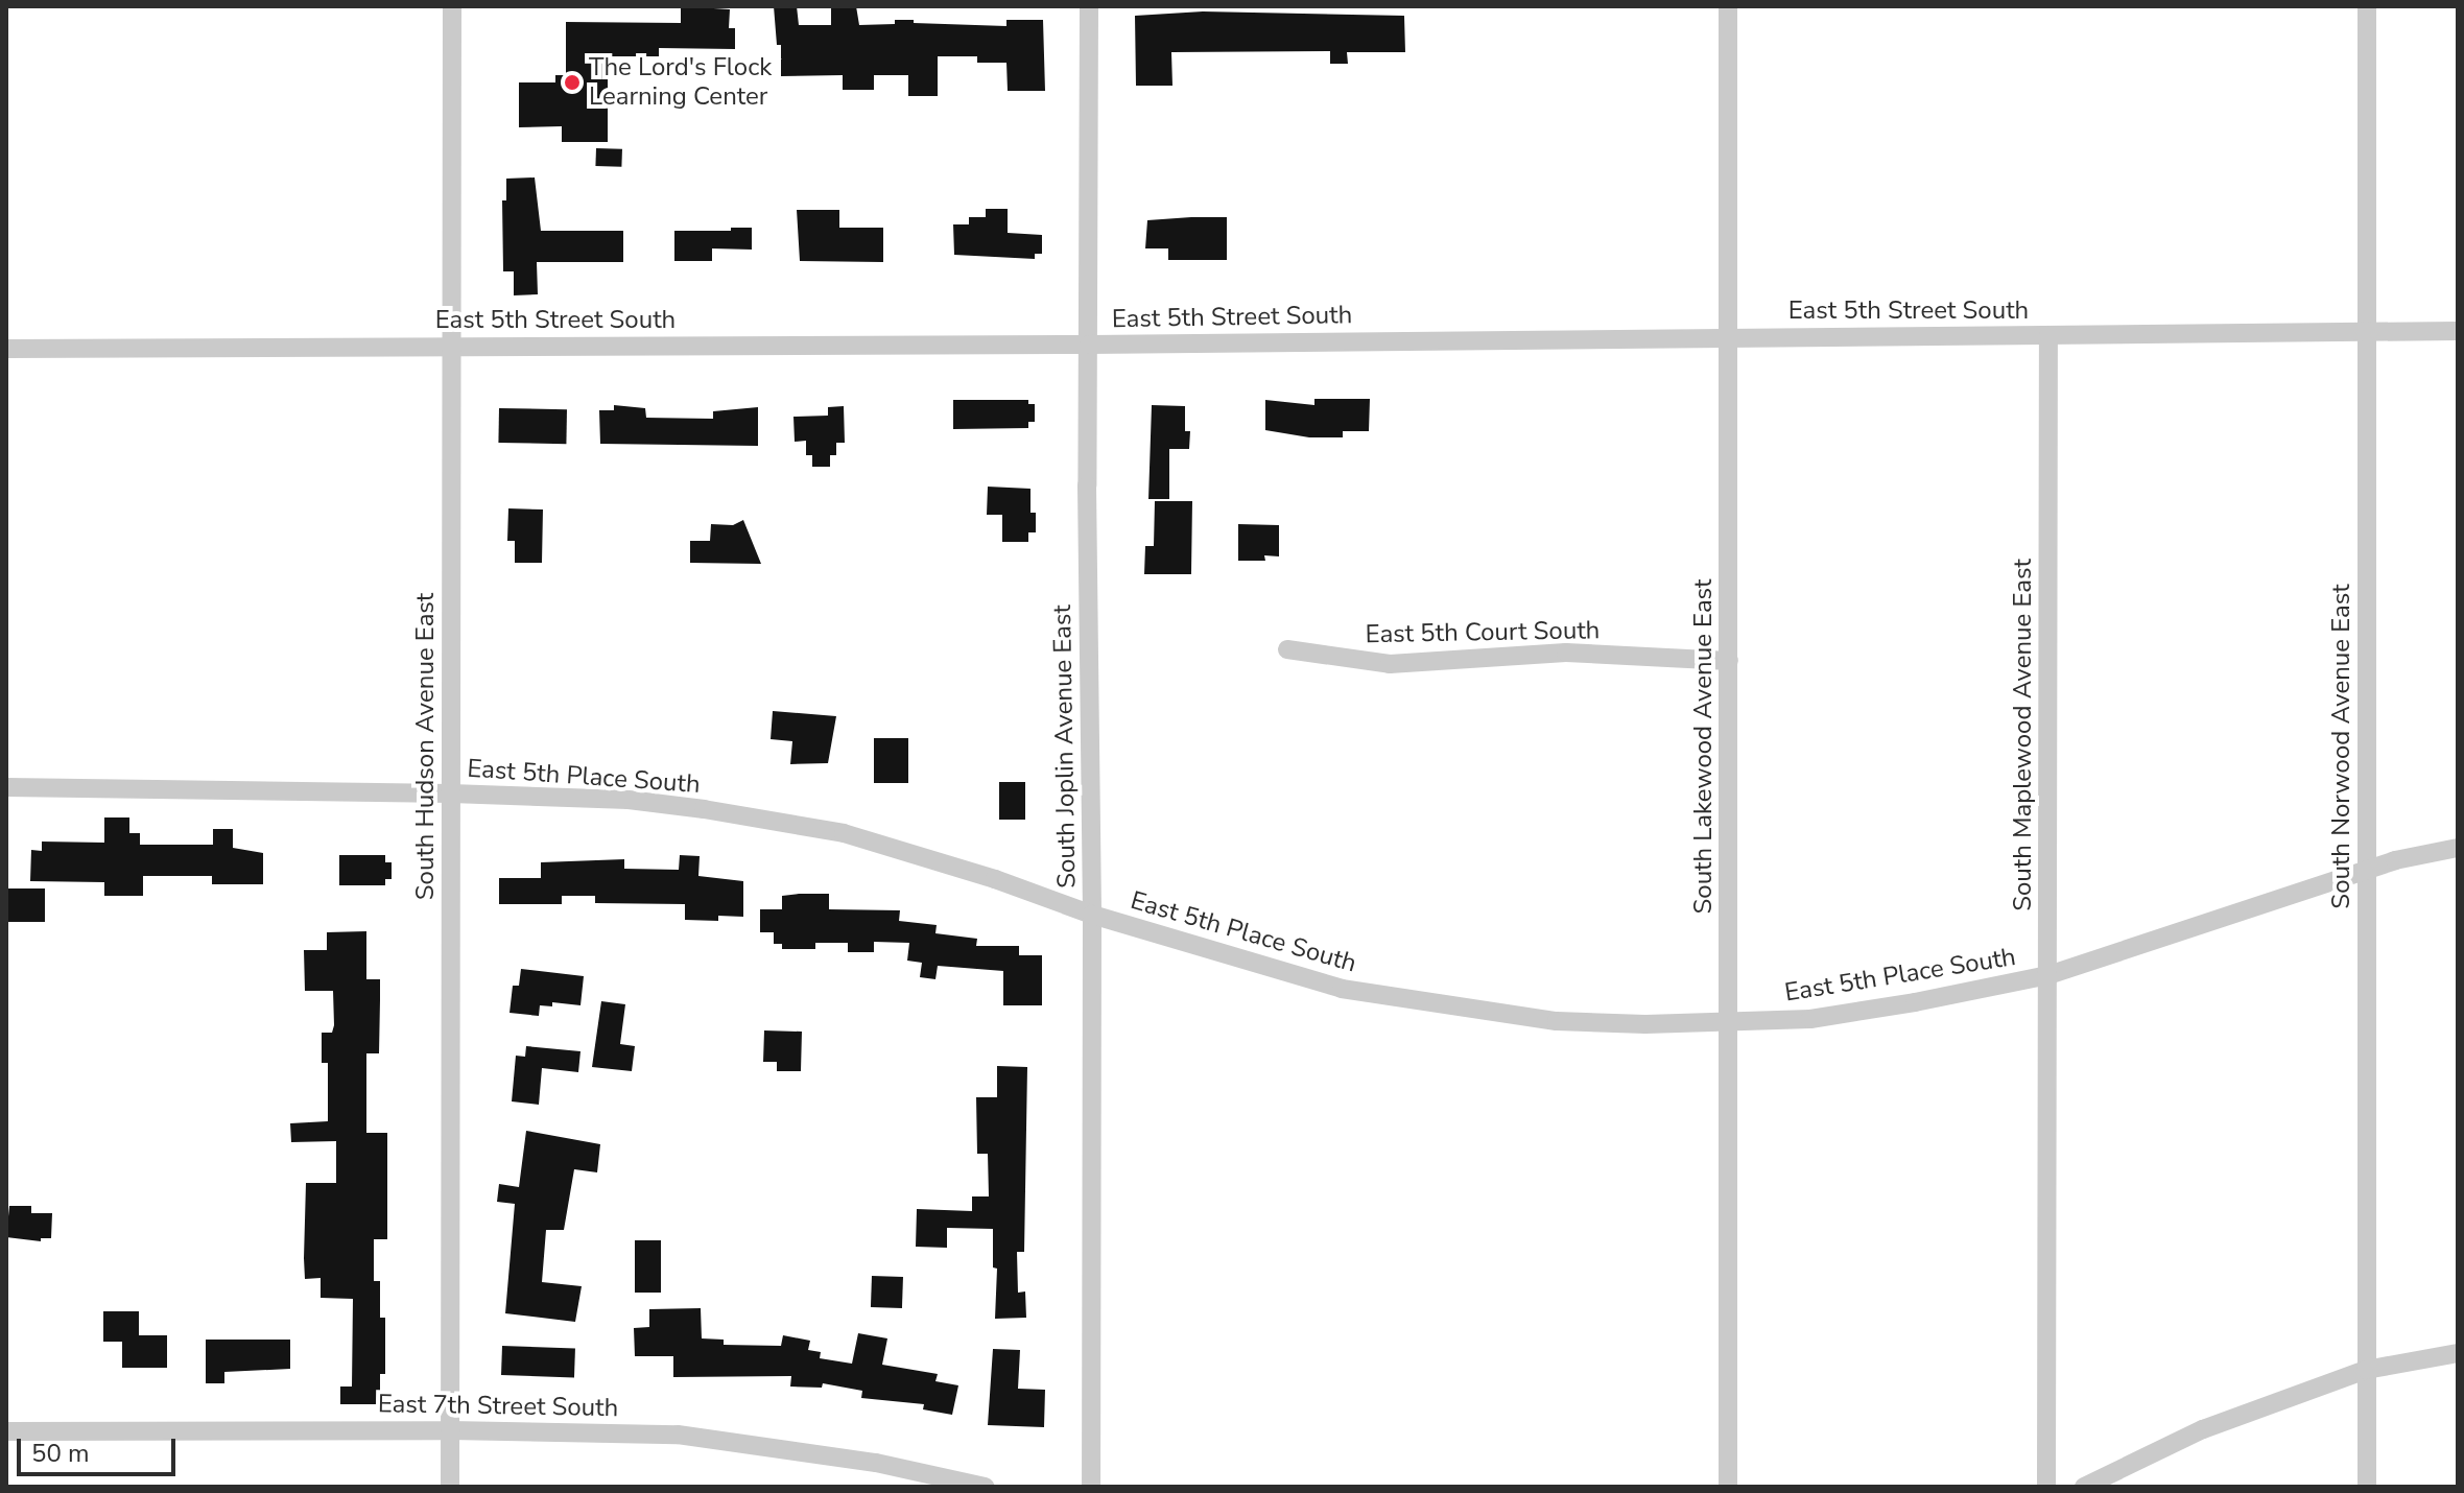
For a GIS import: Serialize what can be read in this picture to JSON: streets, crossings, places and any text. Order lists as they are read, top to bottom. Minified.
{"streets":{"street":["East 5th Street South","East 5th Court South","South Maplewood Avenue East","South Hudson Avenue East","South Joplin Avenue East","South Lakewood Avenue East","South Norwood Avenue East","East 5th Place South","East 7th Street South"]},"crossings":[["East 5th Street South","South Maplewood Avenue East"],["East 5th Street South","South Hudson Avenue East"],["East 5th Street South","South Joplin Avenue East"],["East 5th Street South","South Lakewood Avenue East"],["East 5th Street South","South Norwood Avenue East"],["East 5th Court South","South Lakewood Avenue East"],["South Maplewood Avenue East","East 5th Place South"],["South Hudson Avenue East","East 5th Place South"],["South Hudson Avenue East","East 7th Street South"],["South Joplin Avenue East","East 5th Place South"],["South Lakewood Avenue East","East 5th Place South"],["South Norwood Avenue East","East 5th Place South"]],"places":["The Lord's Flock Learning Center"],"scale_bar":"50 m"}
